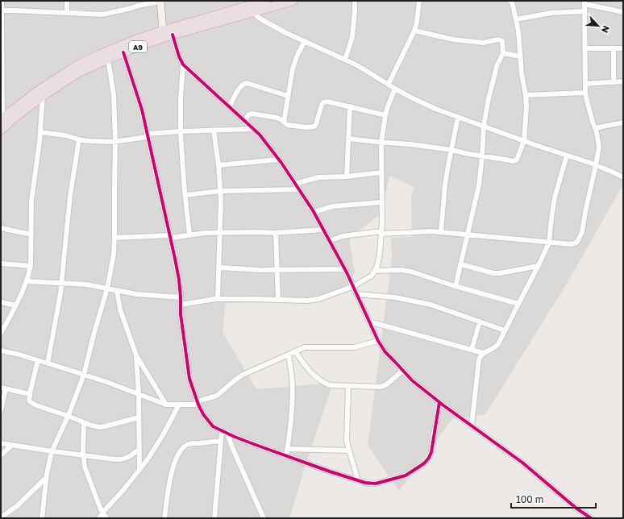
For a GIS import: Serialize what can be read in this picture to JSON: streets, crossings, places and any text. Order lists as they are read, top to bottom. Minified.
{"streets":{"highway":["A9"]},"scale_bar":"100 m","north":"bottom right"}
